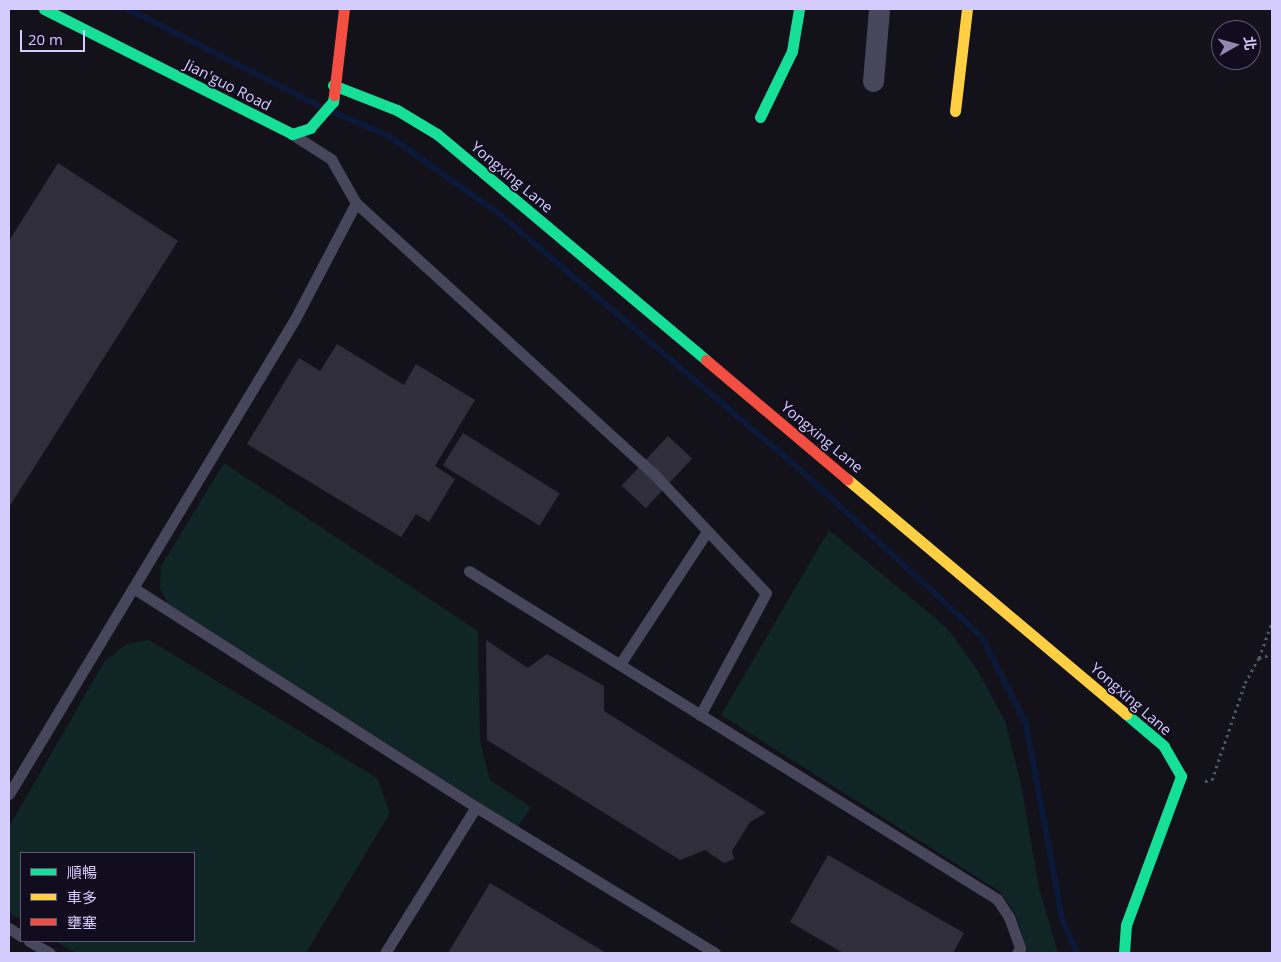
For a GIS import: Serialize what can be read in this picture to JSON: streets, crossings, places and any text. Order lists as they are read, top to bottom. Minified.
{"streets":{"street":["Jian'guo Road","Yongxing Lane"]},"legend":["順暢","車多","壅塞"],"scale_bar":"20 m","north":"right"}
